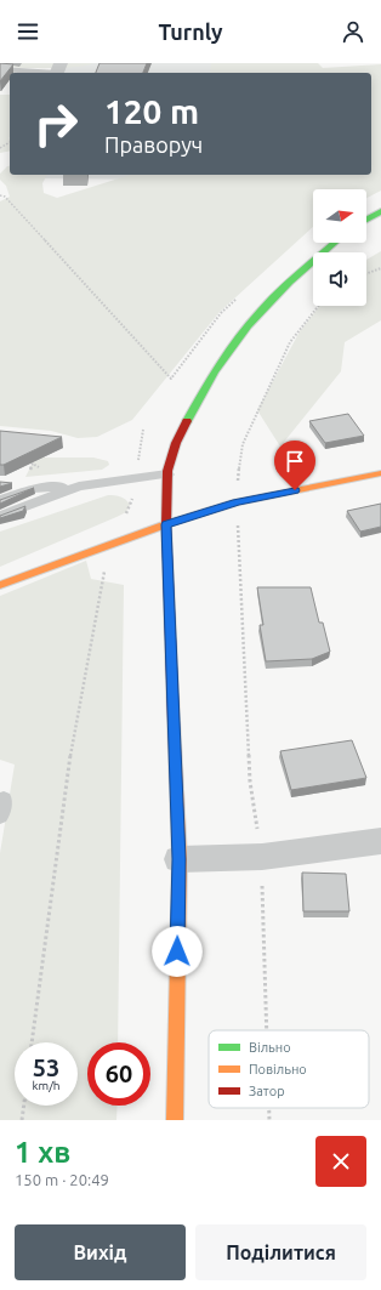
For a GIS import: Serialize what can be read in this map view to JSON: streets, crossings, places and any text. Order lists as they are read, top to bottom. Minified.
{"legend":["Вільно","Повільно","Затор"],"north":"right","page":{"header":"Turnly","turn":["120 m","Праворуч"],"speed":"53 km/h","limit":"60","heading":["1 хв","150 m · 20:49"],"buttons":["Вихід","Поділитися"]}}
